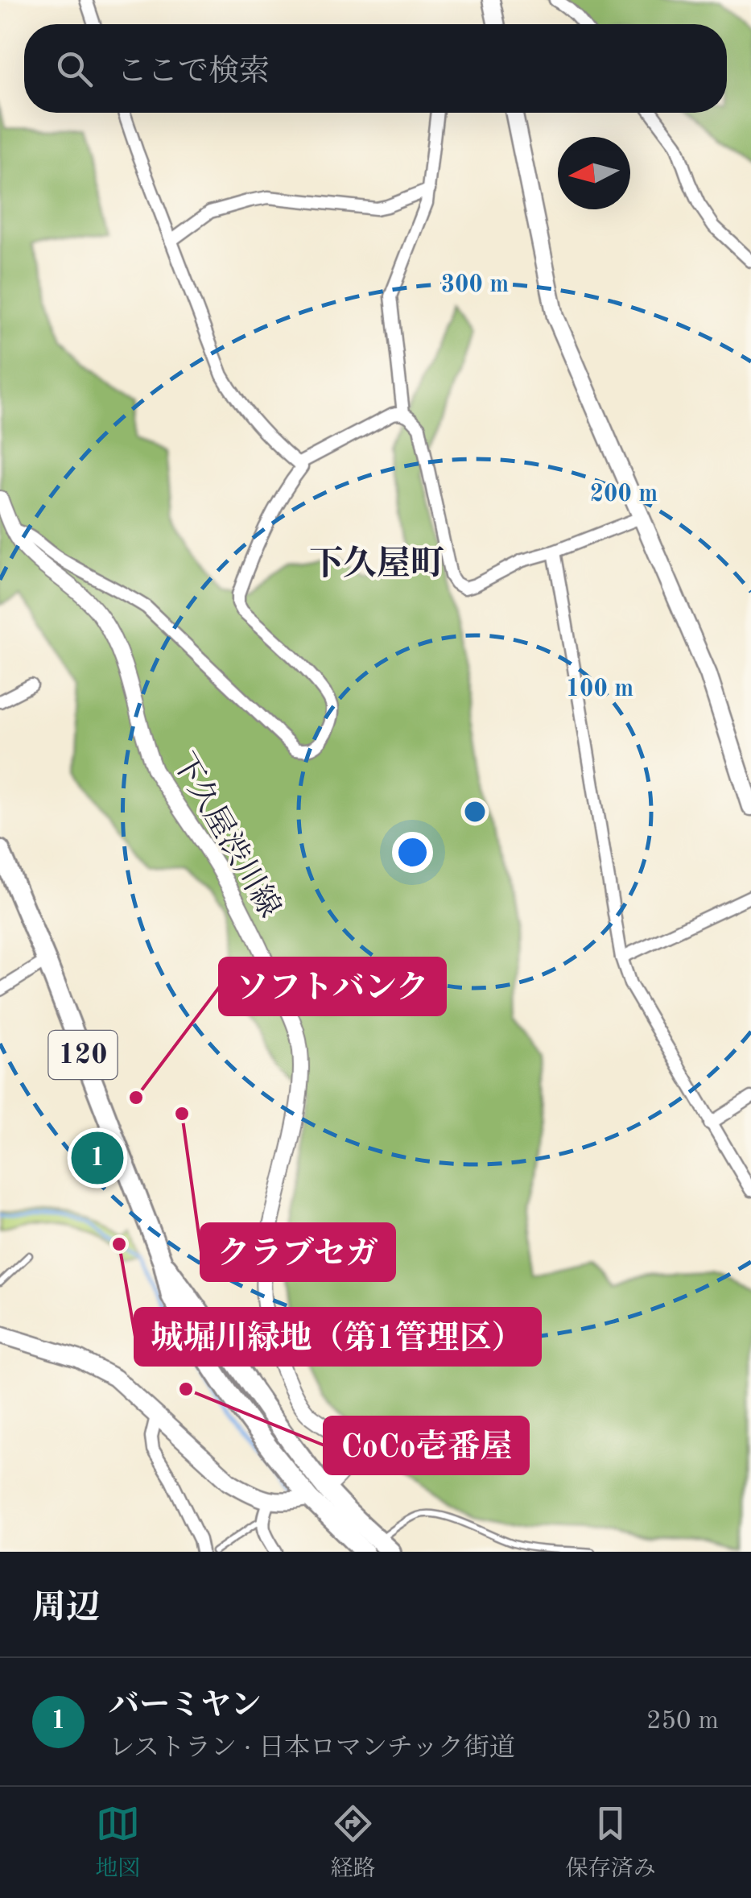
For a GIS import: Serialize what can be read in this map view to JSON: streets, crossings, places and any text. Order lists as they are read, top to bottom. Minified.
{"streets":{"highway":["120"],"main road":["下久屋渋川線"]},"crossings":[["下久屋渋川線","120"]],"districts":["下久屋町"],"places":["ソフトバンク","クラブセガ","城堀川緑地（第1管理区）","CoCo壱番屋"],"north":"left","page":{"search":"ここで検索","pins":"1","heading":"周辺","list":[{"mark":"1","name":"バーミヤン","note":"レストラン · 日本ロマンチック街道","value":"250 m"}],"nav":["地図","経路","保存済み"]},"rings":["300 m","200 m","100 m"]}
